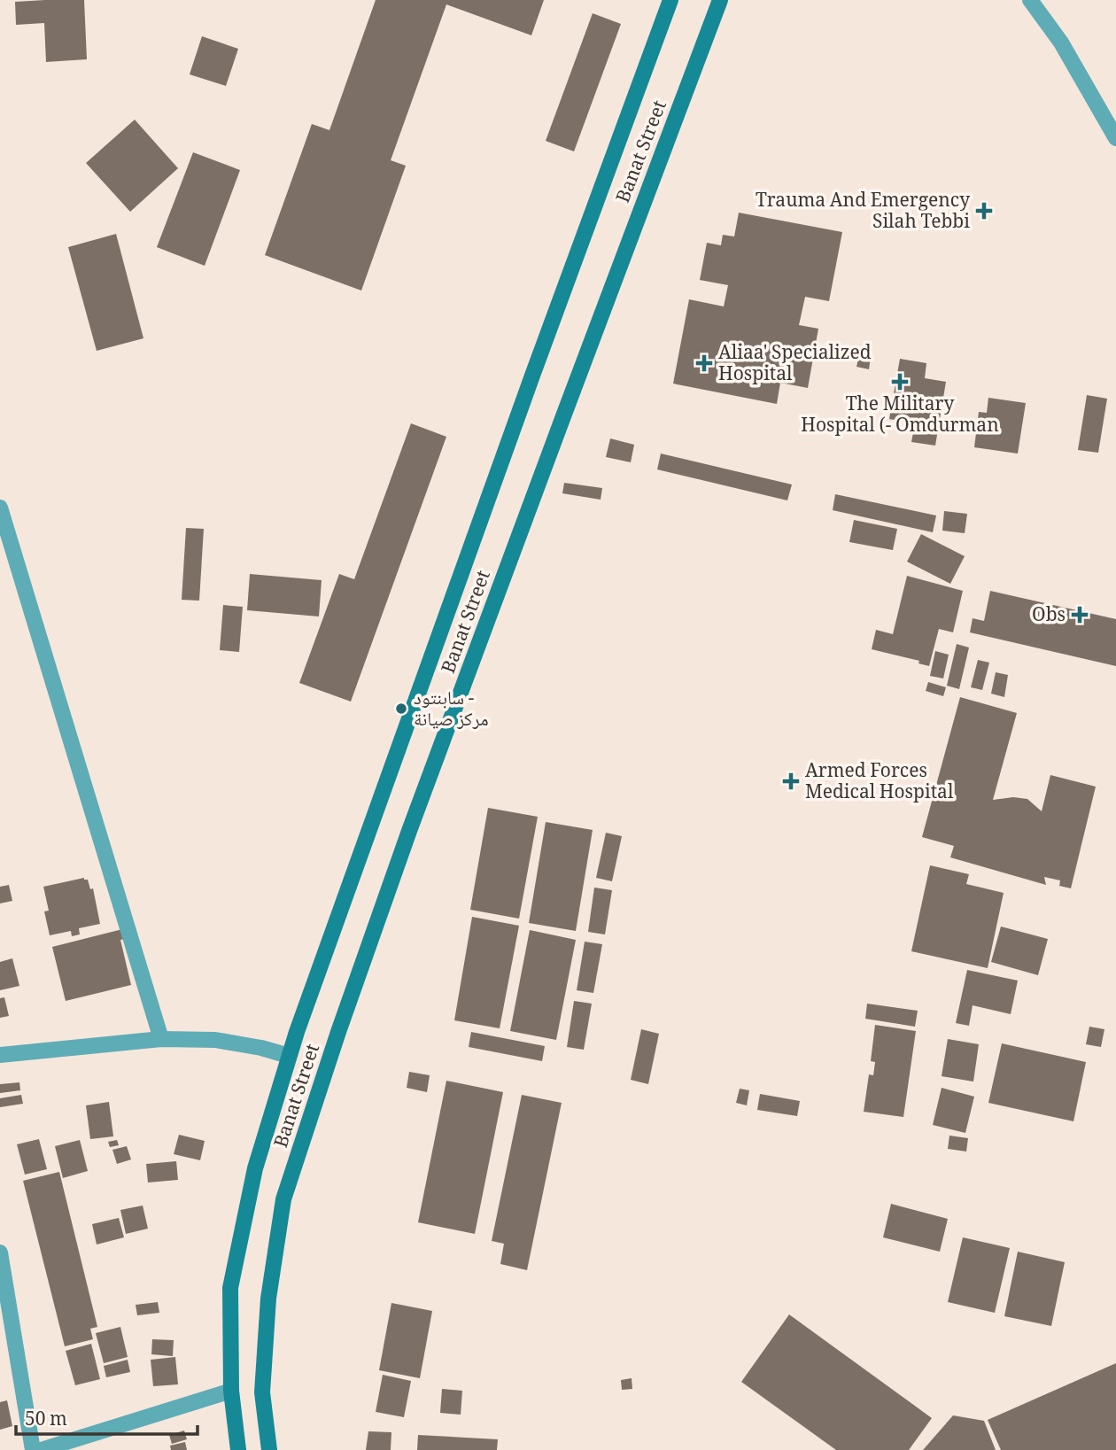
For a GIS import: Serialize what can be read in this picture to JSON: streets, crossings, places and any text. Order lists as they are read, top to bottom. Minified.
{"streets":{"main road":["Banat Street"]},"places":{"health":["Trauma And Emergency Silah Tebbi","Aliaa' Specialized Hospital","The Military Hospital (- Omdurman","Obs","Armed Forces Medical Hospital"],"other":["سابنتود - مركز صيانة"]},"scale_bar":"50 m"}
